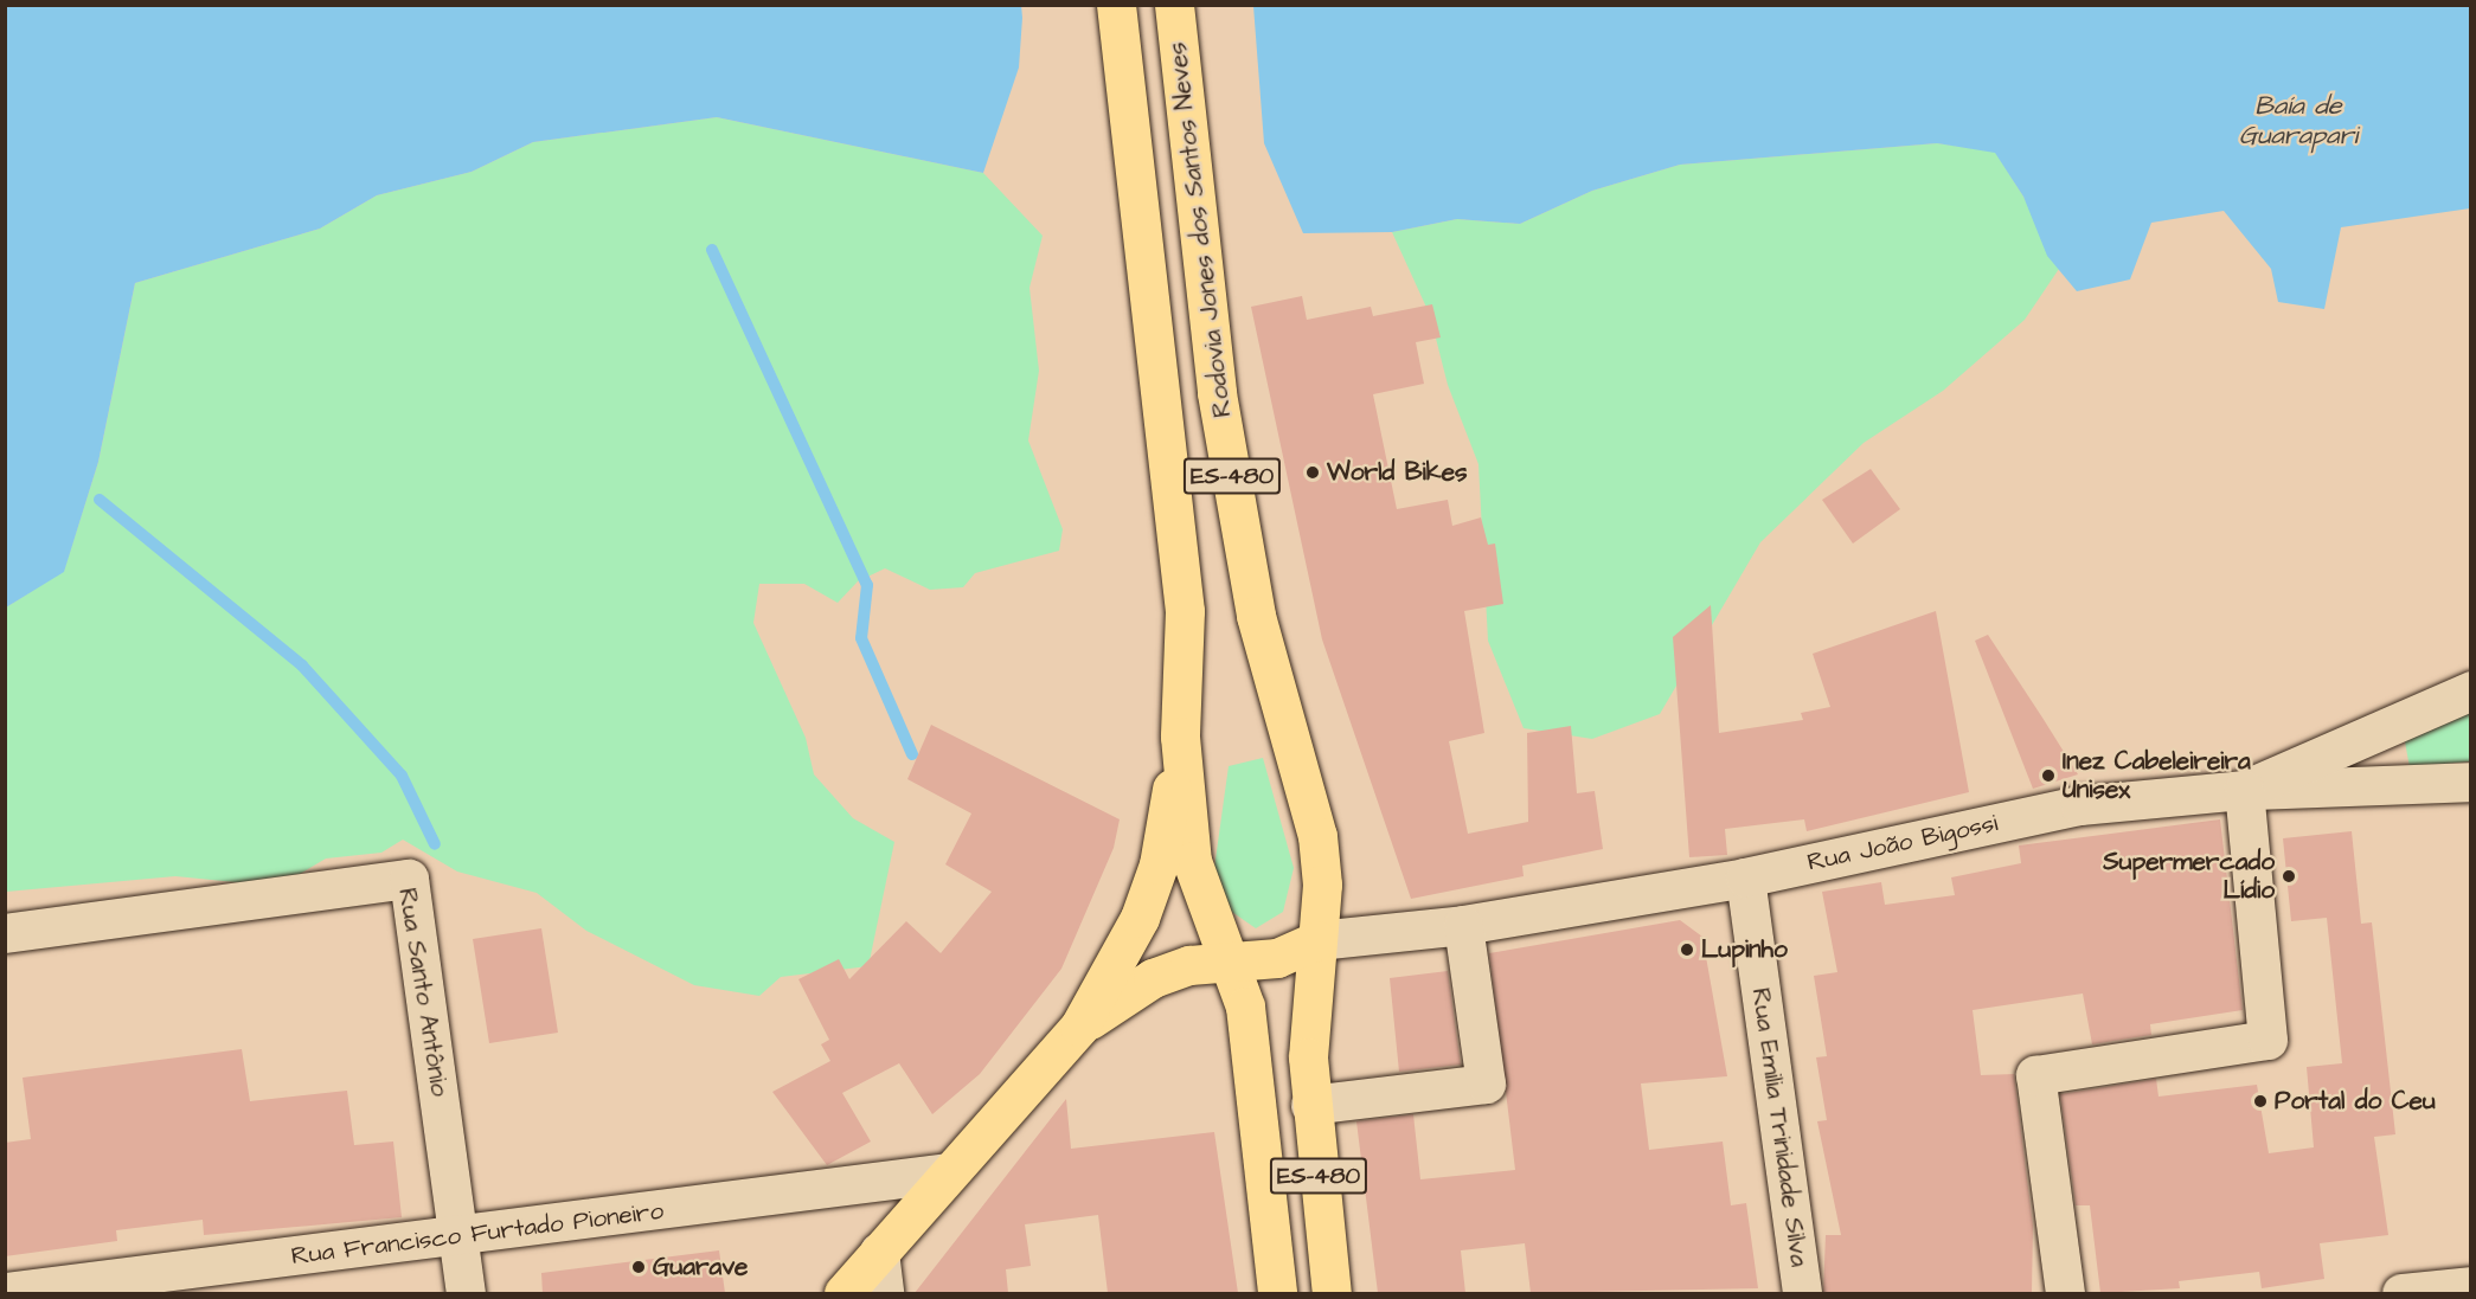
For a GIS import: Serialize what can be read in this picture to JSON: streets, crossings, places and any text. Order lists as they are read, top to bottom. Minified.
{"streets":{"main road":["Rodovia Jones dos Santos Neves","ES-480"],"street":["Rua João Bigossi","Rua Santo Antônio","Rua Emilia Trinidade Silva","Rua Francisco Furtado Pioneiro"]},"crossings":[["Rodovia Jones dos Santos Neves","Rua João Bigossi"],["Rua João Bigossi","Rua Emilia Trinidade Silva"],["Rua Santo Antônio","Rua Francisco Furtado Pioneiro"]],"water":["Baía de Guarapari"],"places":["World Bikes","Inez Cabeleireira Unisex","Supermercado Lídio","Lupinho","Portal do Ceu","Guarave"]}
